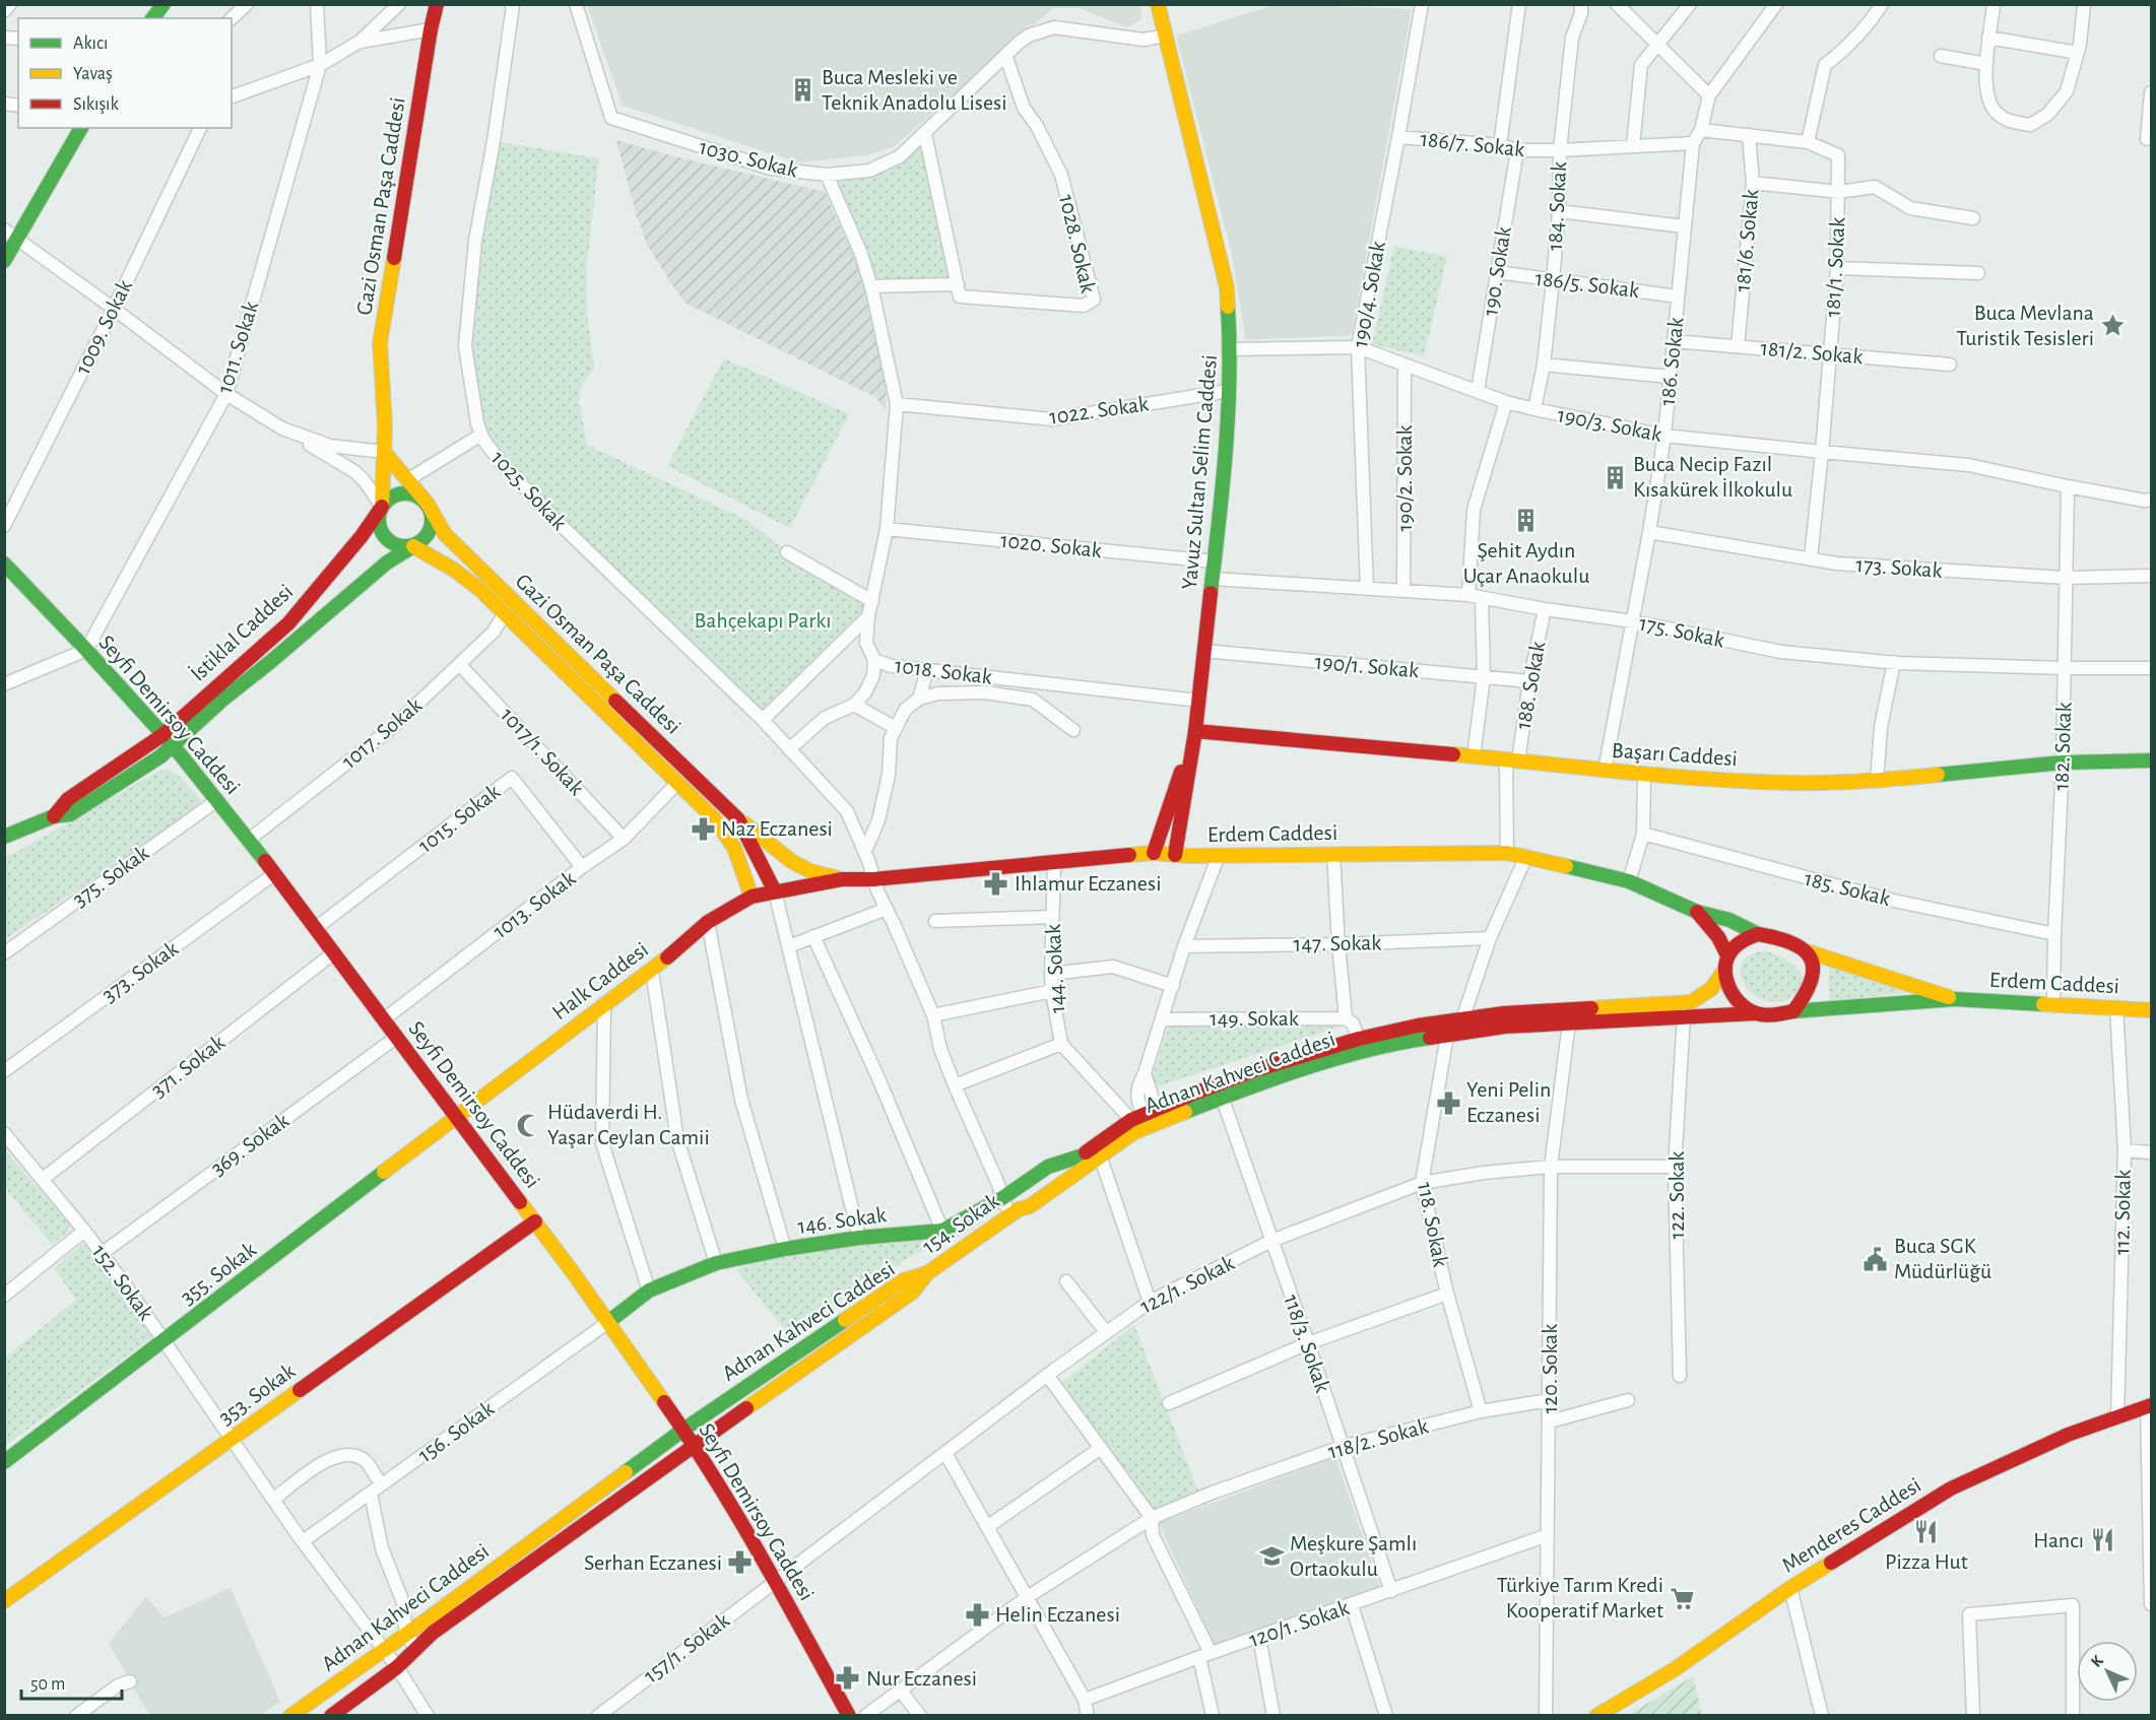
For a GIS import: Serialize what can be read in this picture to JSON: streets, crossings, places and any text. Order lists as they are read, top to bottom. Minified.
{"streets":{"main road":["Gazi Osman Paşa Caddesi","Yavuz Sultan Selim Caddesi","İstiklal Caddesi","Seyfi Demirsoy Caddesi","Başarı Caddesi","Erdem Caddesi","Halk Caddesi","Adnan Kahveci Caddesi","146. Sokak","154. Sokak","355. Sokak","353. Sokak","Menderes Caddesi"],"street":["186/7. Sokak","1030. Sokak","184. Sokak","181/6. Sokak","1028. Sokak","181/1. Sokak","190. Sokak","186/5. Sokak","190/4. Sokak","1009. Sokak","1011. Sokak","181/2. Sokak","186. Sokak","1022. Sokak","190/3. Sokak","190/2. Sokak","1025. Sokak","1020. Sokak","173. Sokak","175. Sokak","190/1. Sokak","1018. Sokak","188. Sokak","1017. Sokak","182. Sokak","1017/1. Sokak","1015. Sokak","375. Sokak","185. Sokak","1013. Sokak","147. Sokak","144. Sokak","373. Sokak","149. Sokak","371. Sokak","369. Sokak","122. Sokak","112. Sokak","118. Sokak","152. Sokak","122/1. Sokak","118/3. Sokak","120. Sokak","156. Sokak","118/2. Sokak","120/1. Sokak","157/1. Sokak"]},"crossings":[["186/7. Sokak","184. Sokak"],["186/7. Sokak","190. Sokak"],["186/7. Sokak","190/4. Sokak"],["186/7. Sokak","186. Sokak"],["1030. Sokak","1028. Sokak"],["1030. Sokak","Yavuz Sultan Selim Caddesi"],["1030. Sokak","1018. Sokak"],["Gazi Osman Paşa Caddesi","İstiklal Caddesi"],["Gazi Osman Paşa Caddesi","1017. Sokak"],["Gazi Osman Paşa Caddesi","Erdem Caddesi"],["Gazi Osman Paşa Caddesi","1013. Sokak"],["Gazi Osman Paşa Caddesi","Halk Caddesi"],["184. Sokak","186/5. Sokak"],["184. Sokak","190/3. Sokak"],["181/6. Sokak","181/2. Sokak"],["181/1. Sokak","181/2. Sokak"],["181/1. Sokak","190/3. Sokak"],["181/1. Sokak","173. Sokak"],["190. Sokak","186/5. Sokak"],["190. Sokak","190/3. Sokak"],["186/5. Sokak","186. Sokak"],["190/4. Sokak","190/3. Sokak"],["190/4. Sokak","175. Sokak"],["1011. Sokak","Seyfi Demirsoy Caddesi"],["181/2. Sokak","186. Sokak"],["186. Sokak","190/3. Sokak"],["186. Sokak","173. Sokak"],["186. Sokak","175. Sokak"],["186. Sokak","Başarı Caddesi"],["1022. Sokak","Yavuz Sultan Selim Caddesi"],["1022. Sokak","1018. Sokak"],["190/3. Sokak","Yavuz Sultan Selim Caddesi"],["190/3. Sokak","190/2. Sokak"],["190/3. Sokak","182. Sokak"],["Yavuz Sultan Selim Caddesi","1020. Sokak"],["Yavuz Sultan Selim Caddesi","175. Sokak"],["Yavuz Sultan Selim Caddesi","190/1. Sokak"],["Yavuz Sultan Selim Caddesi","1018. Sokak"],["Yavuz Sultan Selim Caddesi","Başarı Caddesi"],["Yavuz Sultan Selim Caddesi","Erdem Caddesi"],["190/2. Sokak","175. Sokak"],["1025. Sokak","Erdem Caddesi"],["1025. Sokak","Adnan Kahveci Caddesi"],["1025. Sokak","146. Sokak"],["1025. Sokak","154. Sokak"],["1020. Sokak","1018. Sokak"],["173. Sokak","182. Sokak"],["175. Sokak","188. Sokak"],["175. Sokak","182. Sokak"],["İstiklal Caddesi","Seyfi Demirsoy Caddesi"],["190/1. Sokak","188. Sokak"],["188. Sokak","Başarı Caddesi"],["188. Sokak","Erdem Caddesi"],["Seyfi Demirsoy Caddesi","1017. Sokak"],["Seyfi Demirsoy Caddesi","1015. Sokak"],["Seyfi Demirsoy Caddesi","375. Sokak"],["Seyfi Demirsoy Caddesi","1013. Sokak"],["Seyfi Demirsoy Caddesi","373. Sokak"],["Seyfi Demirsoy Caddesi","Halk Caddesi"],["Seyfi Demirsoy Caddesi","371. Sokak"],["Seyfi Demirsoy Caddesi","Adnan Kahveci Caddesi"],["Seyfi Demirsoy Caddesi","369. Sokak"],["Seyfi Demirsoy Caddesi","146. Sokak"],["Seyfi Demirsoy Caddesi","355. Sokak"],["Seyfi Demirsoy Caddesi","122/1. Sokak"],["Seyfi Demirsoy Caddesi","353. Sokak"],["Seyfi Demirsoy Caddesi","156. Sokak"],["Seyfi Demirsoy Caddesi","157/1. Sokak"],["1017. Sokak","1017/1. Sokak"],["182. Sokak","Başarı Caddesi"],["182. Sokak","Erdem Caddesi"],["182. Sokak","185. Sokak"],["1017/1. Sokak","1013. Sokak"],["1015. Sokak","1013. Sokak"],["Erdem Caddesi","144. Sokak"],["Erdem Caddesi","Halk Caddesi"],["Erdem Caddesi","Adnan Kahveci Caddesi"],["Erdem Caddesi","112. Sokak"],["144. Sokak","Adnan Kahveci Caddesi"],["Halk Caddesi","355. Sokak"],["371. Sokak","152. Sokak"],["Adnan Kahveci Caddesi","122. Sokak"],["Adnan Kahveci Caddesi","146. Sokak"],["Adnan Kahveci Caddesi","154. Sokak"],["Adnan Kahveci Caddesi","118. Sokak"],["Adnan Kahveci Caddesi","152. Sokak"],["Adnan Kahveci Caddesi","118/3. Sokak"],["Adnan Kahveci Caddesi","120. Sokak"],["369. Sokak","152. Sokak"],["122. Sokak","122/1. Sokak"],["112. Sokak","Menderes Caddesi"],["146. Sokak","156. Sokak"],["118. Sokak","122/1. Sokak"],["118. Sokak","118/2. Sokak"],["355. Sokak","152. Sokak"],["152. Sokak","353. Sokak"],["152. Sokak","156. Sokak"],["122/1. Sokak","118/3. Sokak"],["122/1. Sokak","120. Sokak"],["122/1. Sokak","157/1. Sokak"],["118/3. Sokak","118/2. Sokak"],["118/3. Sokak","120/1. Sokak"],["120. Sokak","118/2. Sokak"],["120. Sokak","120/1. Sokak"]],"parks":["Bahçekapı Parkı"],"places":{"building":["Buca Mesleki ve Teknik Anadolu Lisesi","Buca Necip Fazıl Kısakürek İlkokulu","Şehit Aydın Uçar Anaokulu"],"place":["Buca Mevlana Turistik Tesisleri"],"pharmacy":["Naz Eczanesi","Ihlamur Eczanesi","Yeni Pelin Eczanesi","Serhan Eczanesi","Helin Eczanesi","Nur Eczanesi"],"mosque":["Hüdaverdi H. Yaşar Ceylan Camii"],"public building":["Buca SGK Müdürlüğü"],"restaurant":["Pizza Hut","Hancı"],"school or university":["Meşkure Şamlı Ortaokulu"],"supermarket":["Türkiye Tarım Kredi Kooperatif Market"]},"legend":["Akıcı","Yavaş","Sıkışık"],"scale_bar":"50 m","north":"top left"}
